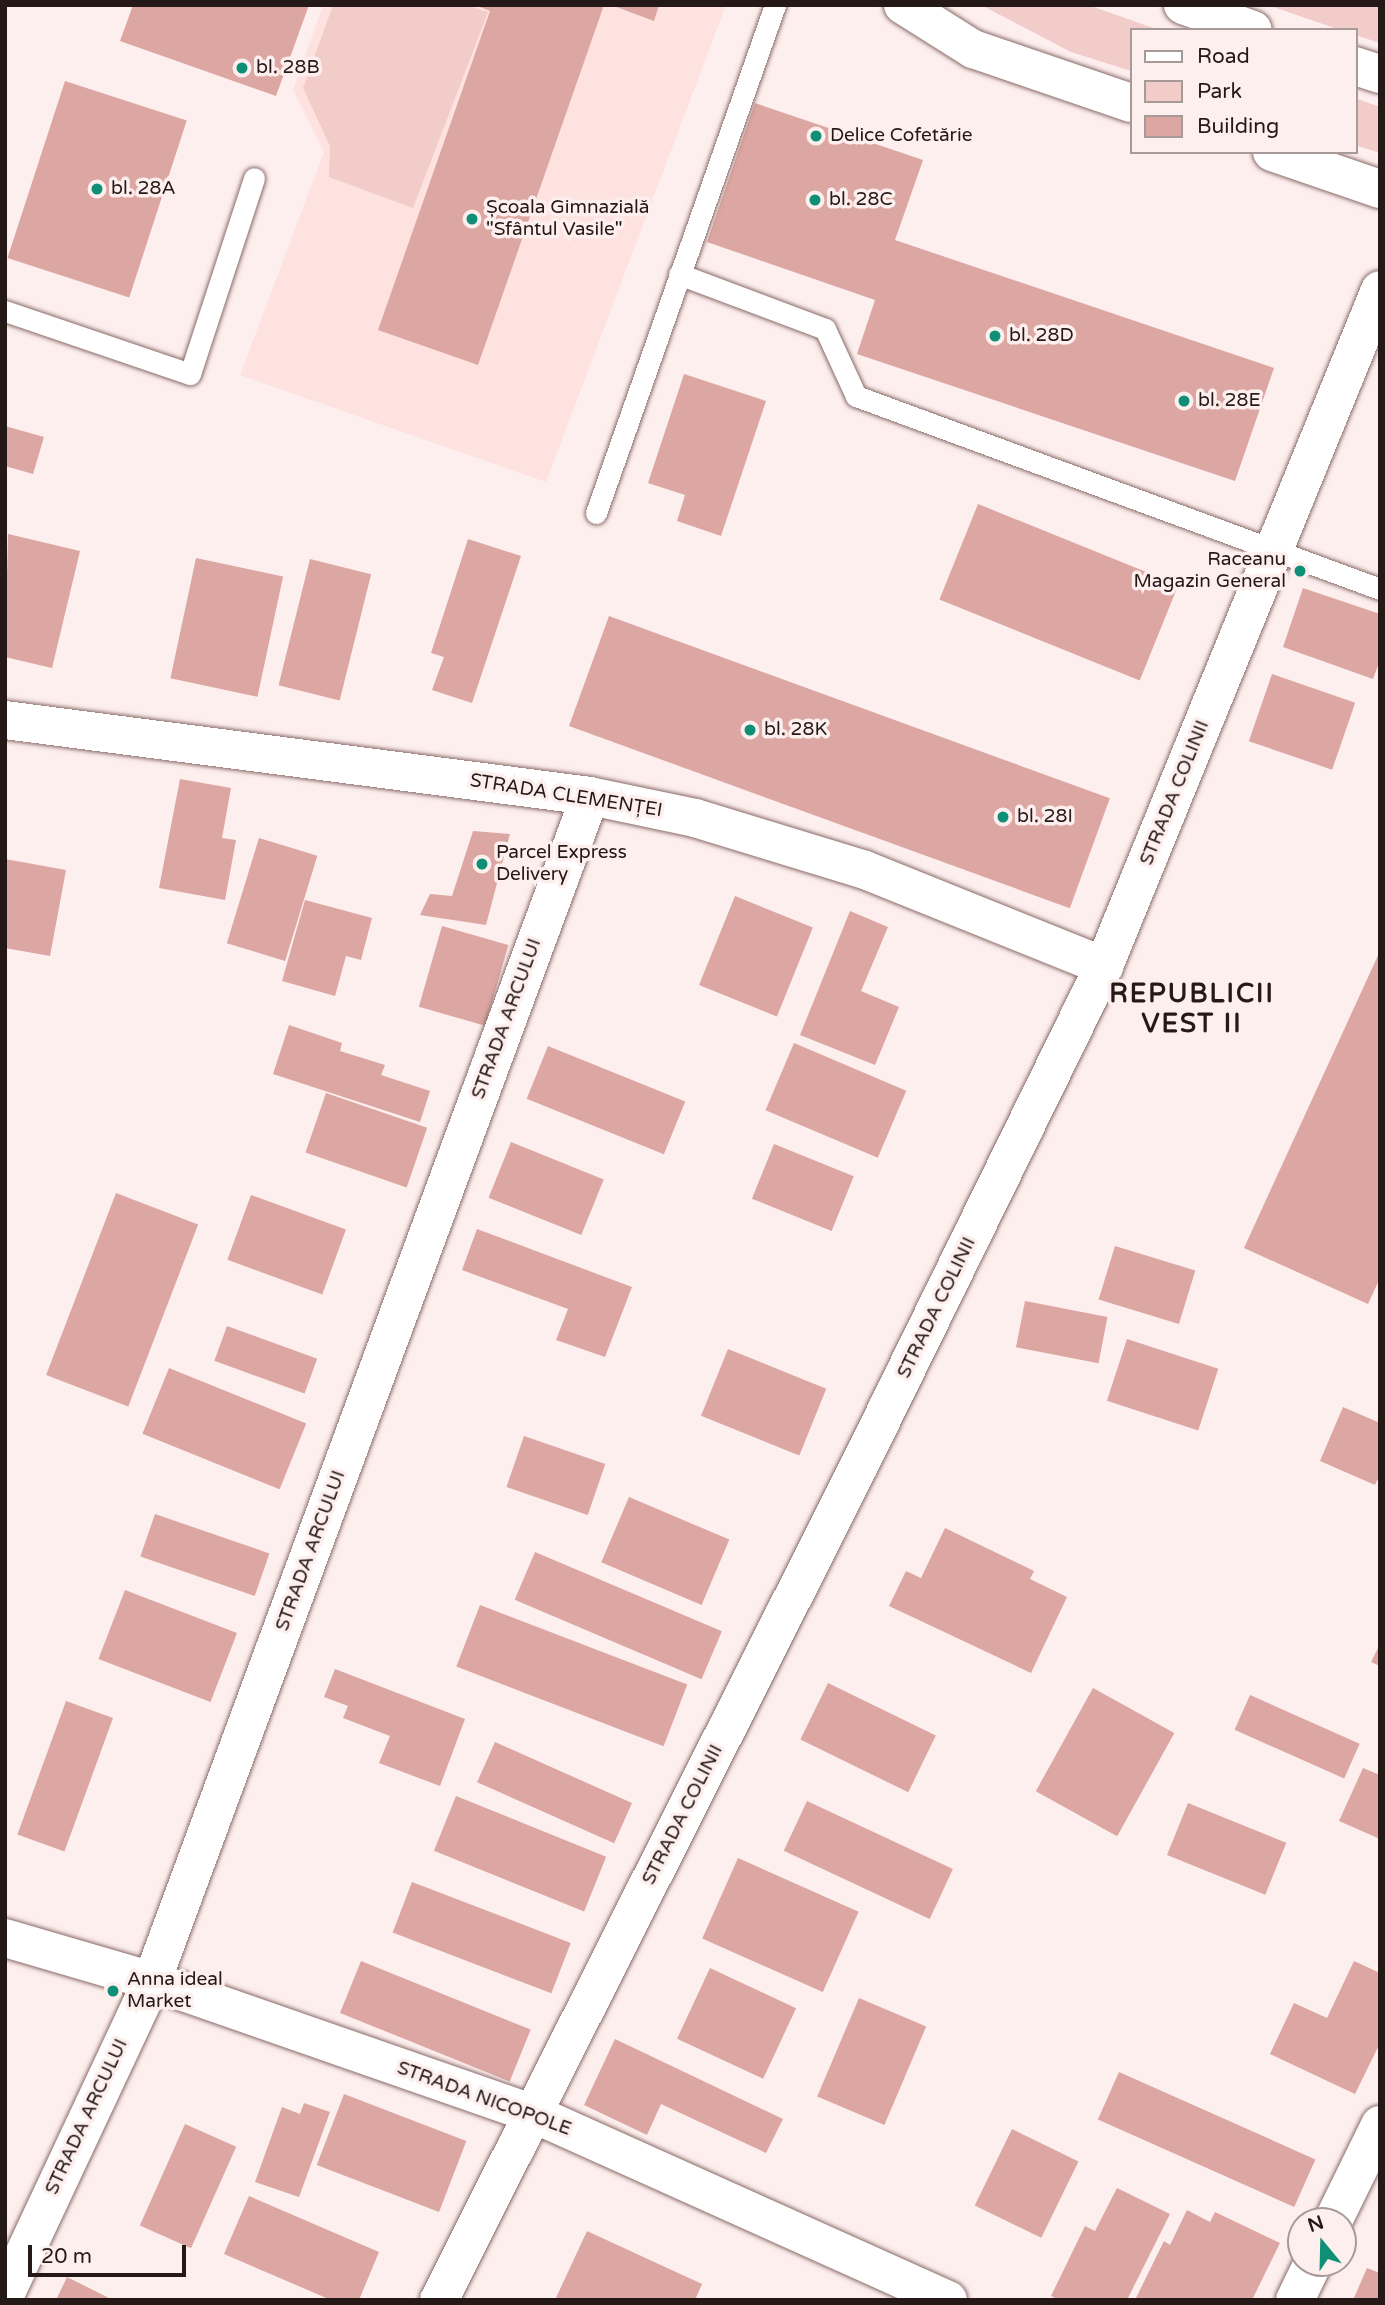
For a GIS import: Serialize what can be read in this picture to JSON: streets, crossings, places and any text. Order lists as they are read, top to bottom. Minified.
{"streets":{"street":["STRADA COLINII","STRADA CLEMENȚEI","STRADA ARCULUI","STRADA NICOPOLE"]},"crossings":[["STRADA COLINII","STRADA CLEMENȚEI"],["STRADA COLINII","STRADA NICOPOLE"],["STRADA CLEMENȚEI","STRADA ARCULUI"],["STRADA ARCULUI","STRADA NICOPOLE"]],"districts":["REPUBLICII VEST II"],"places":["bl. 28B","Delice Cofetărie","bl. 28A","bl. 28C","Școala Gimnazială \"Sfântul Vasile\"","bl. 28D","bl. 28E","Raceanu Magazin General","bl. 28K","bl. 28I","Parcel Express Delivery","Anna ideal Market"],"legend":["Road","Park","Building"],"scale_bar":"20 m","north":"top"}
